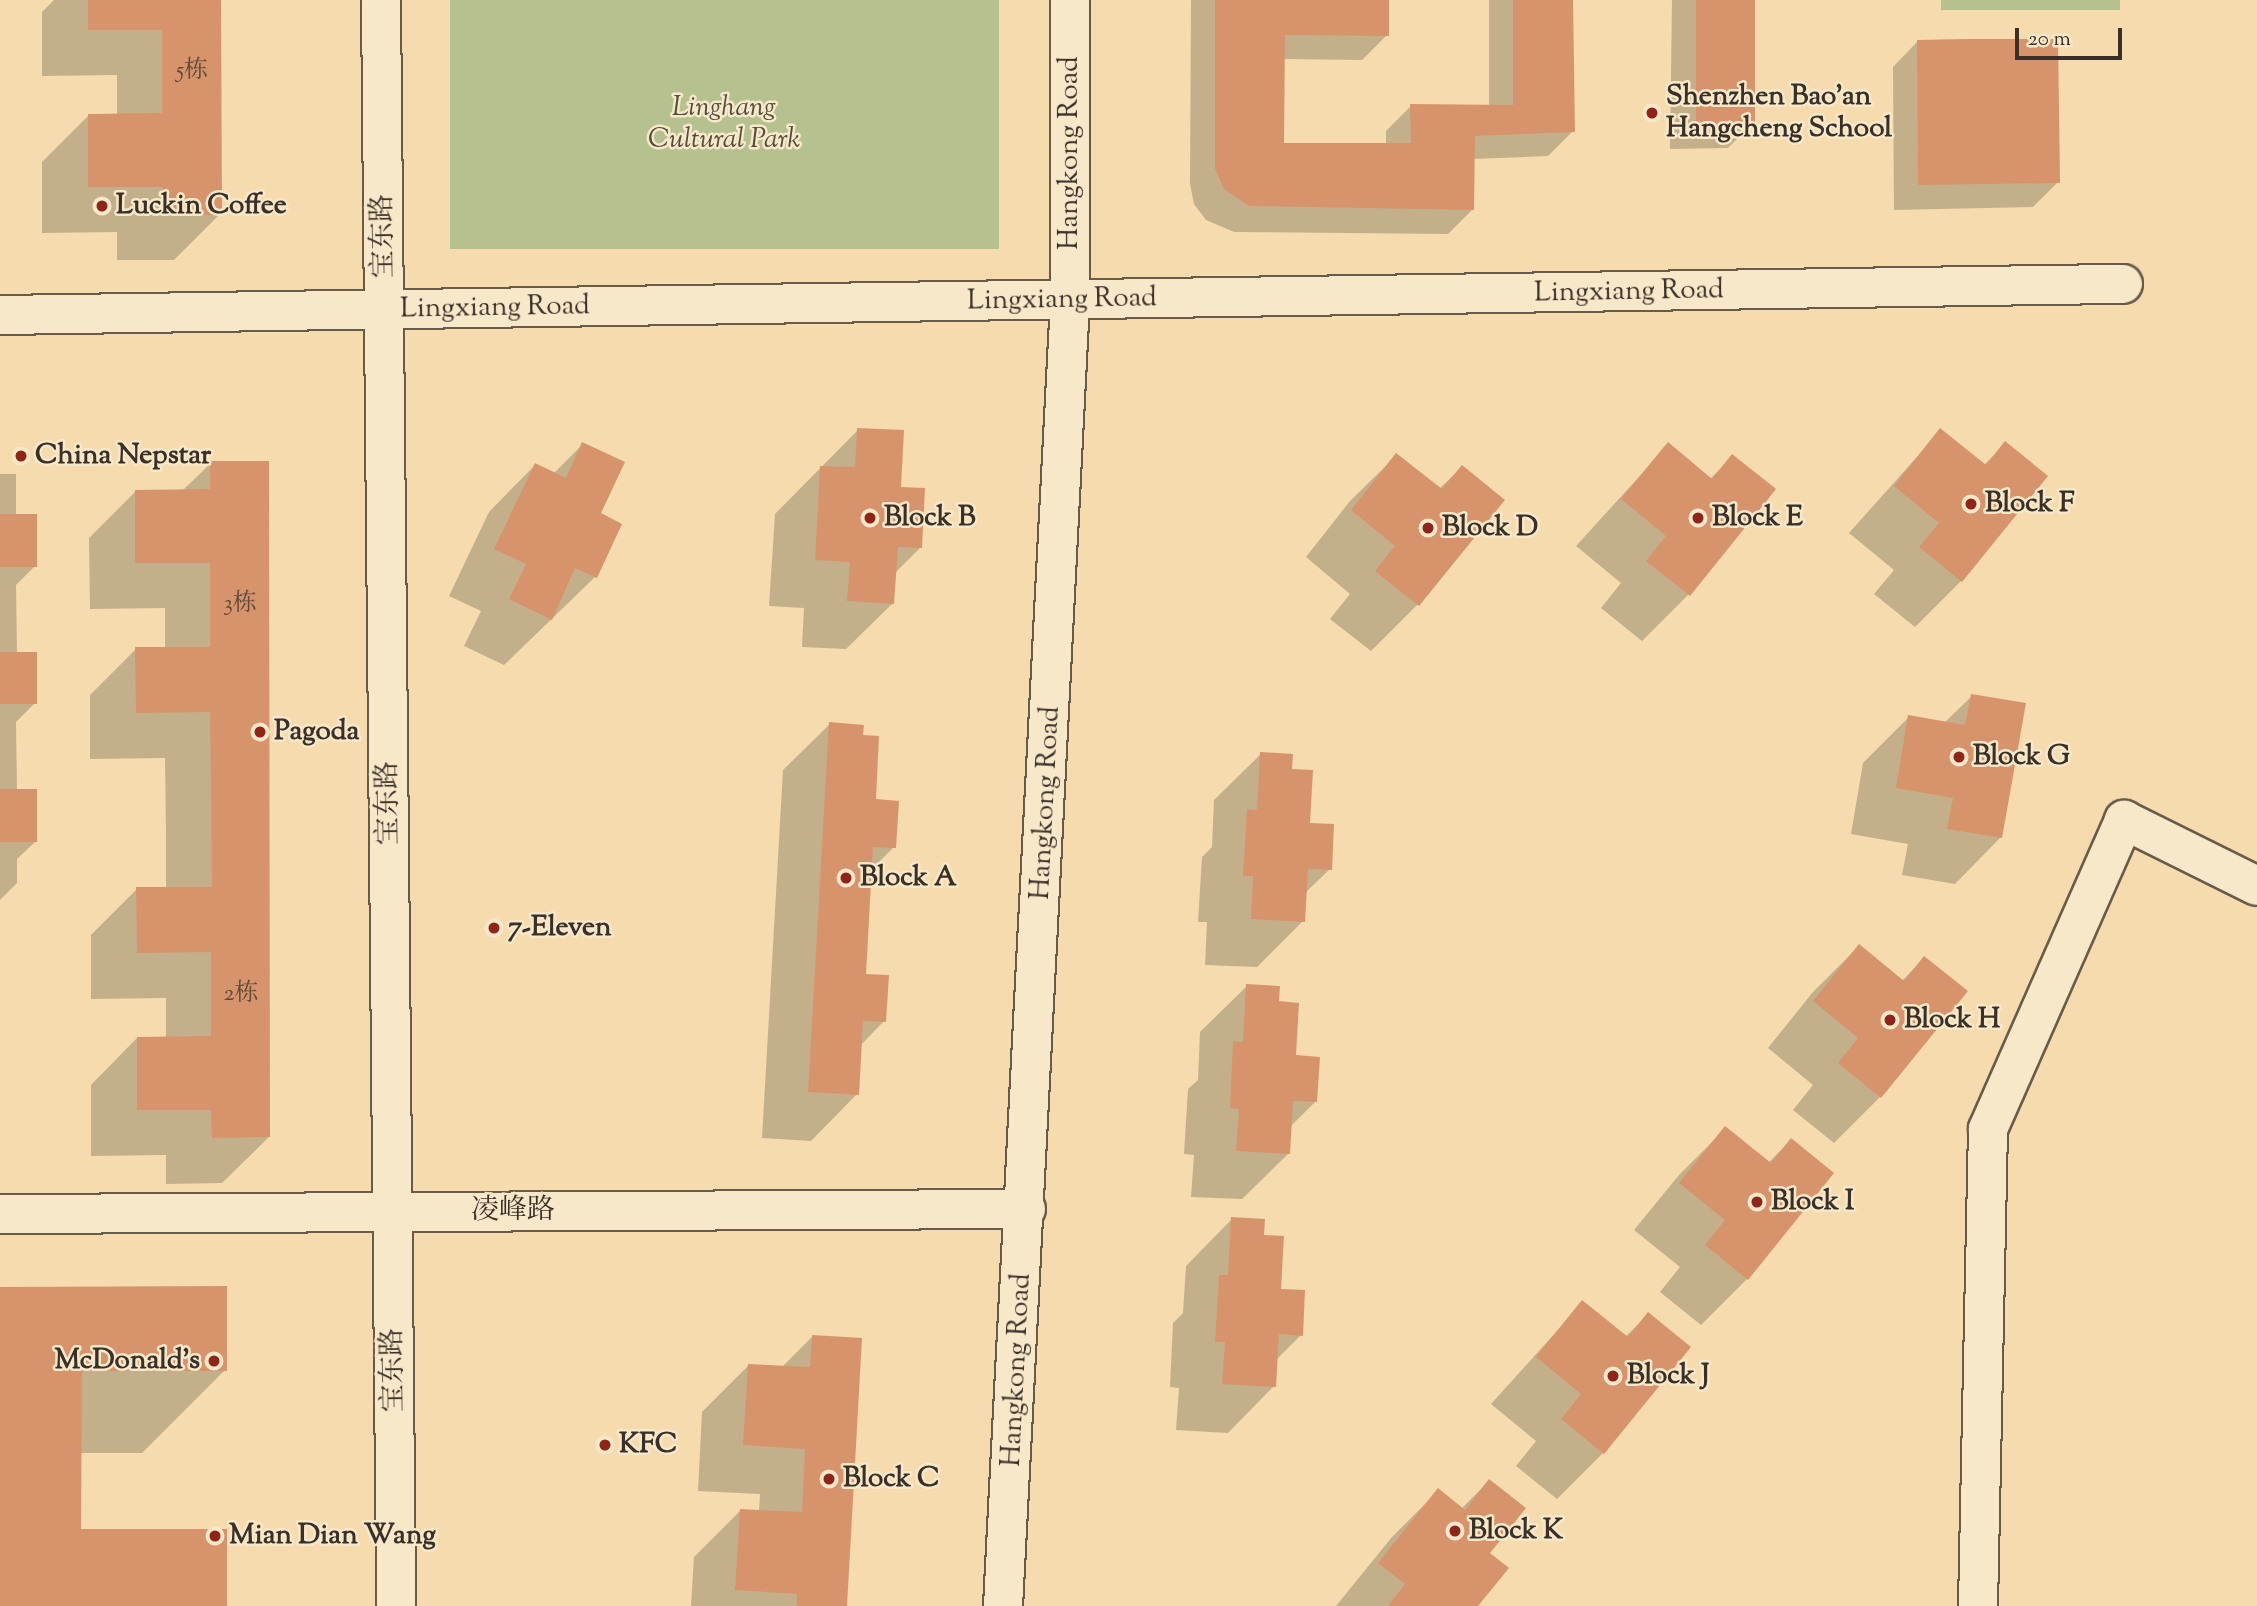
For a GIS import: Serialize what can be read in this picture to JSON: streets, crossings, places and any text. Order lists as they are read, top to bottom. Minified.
{"streets":{"street":["Hangkong Road","宝东路","Lingxiang Road","凌峰路"]},"crossings":[["Hangkong Road","Lingxiang Road"],["Hangkong Road","凌峰路"],["宝东路","Lingxiang Road"],["宝东路","凌峰路"]],"parks":["Linghang Cultural Park"],"places":["Shenzhen Bao’an Hangcheng School","Luckin Coffee","China Nepstar","Block F","Block B","Block E","Block D","Pagoda","Block G","Block A","7-Eleven","Block H","Block I","McDonald's","Block J","KFC","Block C","Block K","Mian Dian Wang"],"house_numbers":["5栋","3栋","2栋"],"scale_bar":"20 m"}
